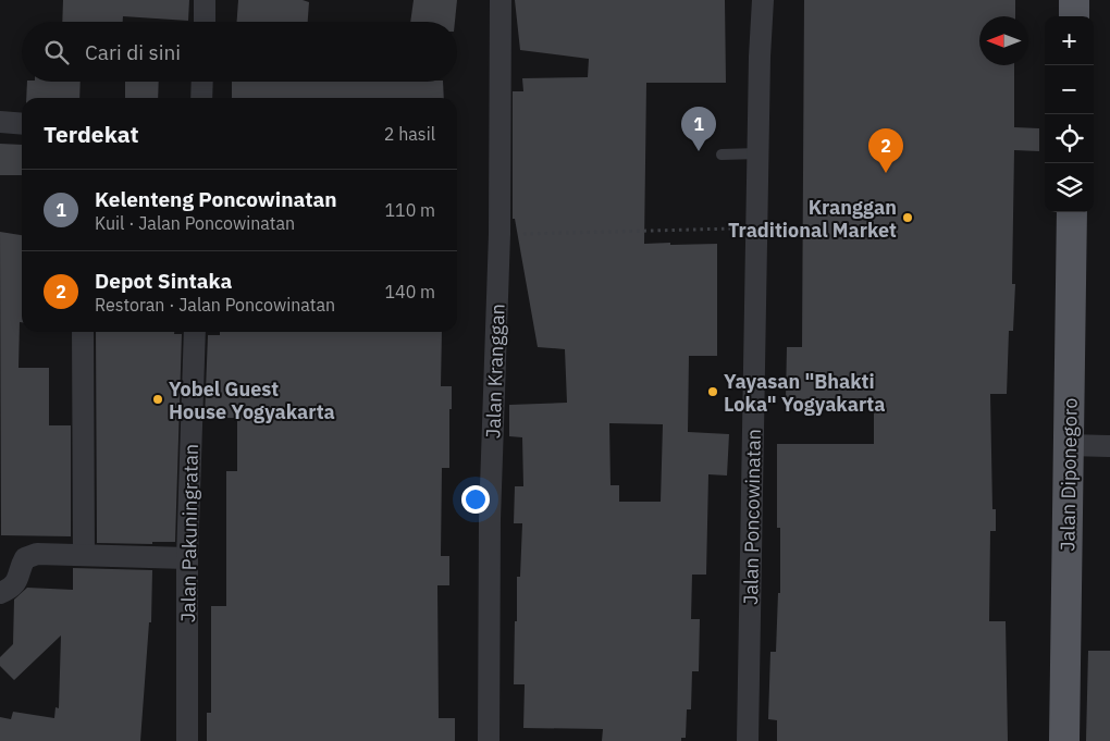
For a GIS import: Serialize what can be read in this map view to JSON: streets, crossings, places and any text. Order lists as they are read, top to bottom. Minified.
{"streets":{"main road":["Jalan Diponegoro"],"street":["Jalan Kranggan","Jalan Poncowinatan","Jalan Pakuningratan"]},"places":["Kranggan Traditional Market","Yayasan \"Bhakti Loka\" Yogyakarta","Yobel Guest House Yogyakarta"],"north":"left","page":{"map_buttons":["+","−"],"search":"Cari di sini","heading":["Terdekat","2 hasil"],"pins":["1","2"],"list":[{"mark":"1","name":"Kelenteng Poncowinatan","note":"Kuil · Jalan Poncowinatan","value":"110 m"},{"mark":"2","name":"Depot Sintaka","note":"Restoran · Jalan Poncowinatan","value":"140 m"}]}}
